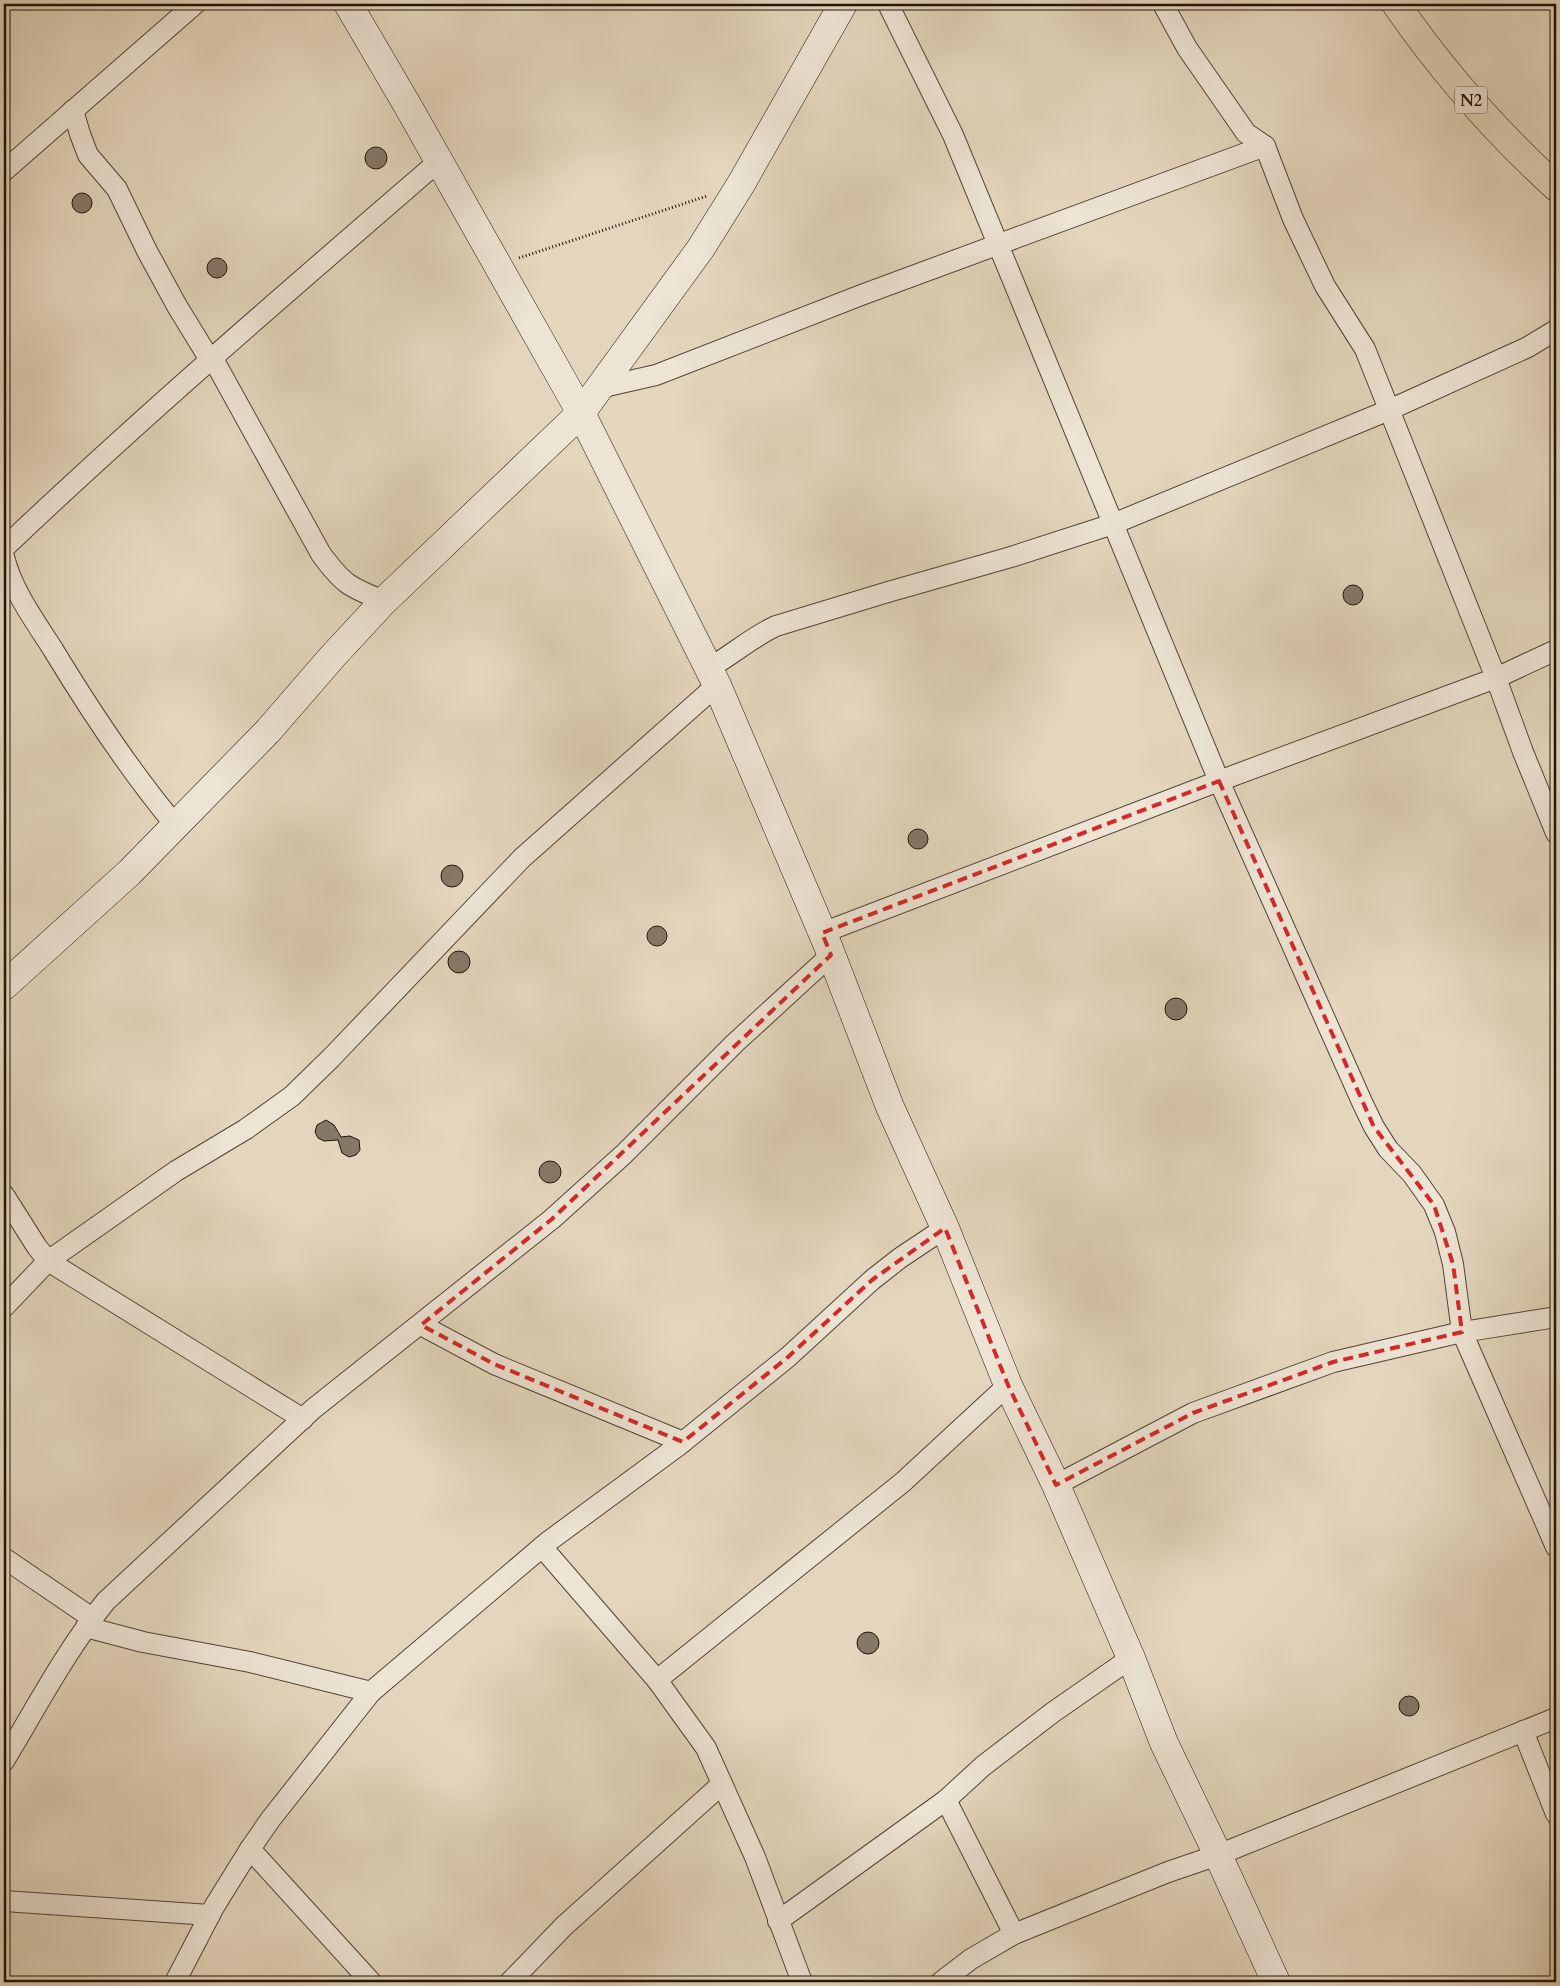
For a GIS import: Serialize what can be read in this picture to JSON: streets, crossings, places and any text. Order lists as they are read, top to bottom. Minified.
{"streets":{"highway":["N2"]}}
